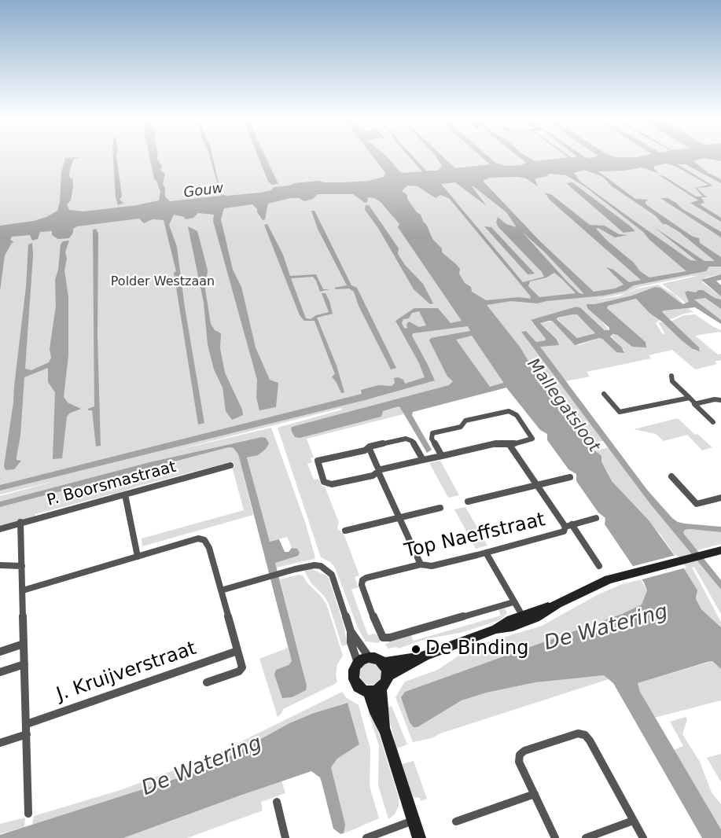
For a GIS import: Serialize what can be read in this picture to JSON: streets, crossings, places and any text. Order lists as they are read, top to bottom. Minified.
{"streets":{"street":["P. Boorsmastraat","Top Naeffstraat","J. Kruijverstraat"]},"water":["Gouw","Mallegatsloot","De Watering"],"parks":["Polder Westzaan"],"places":["De Binding"]}
